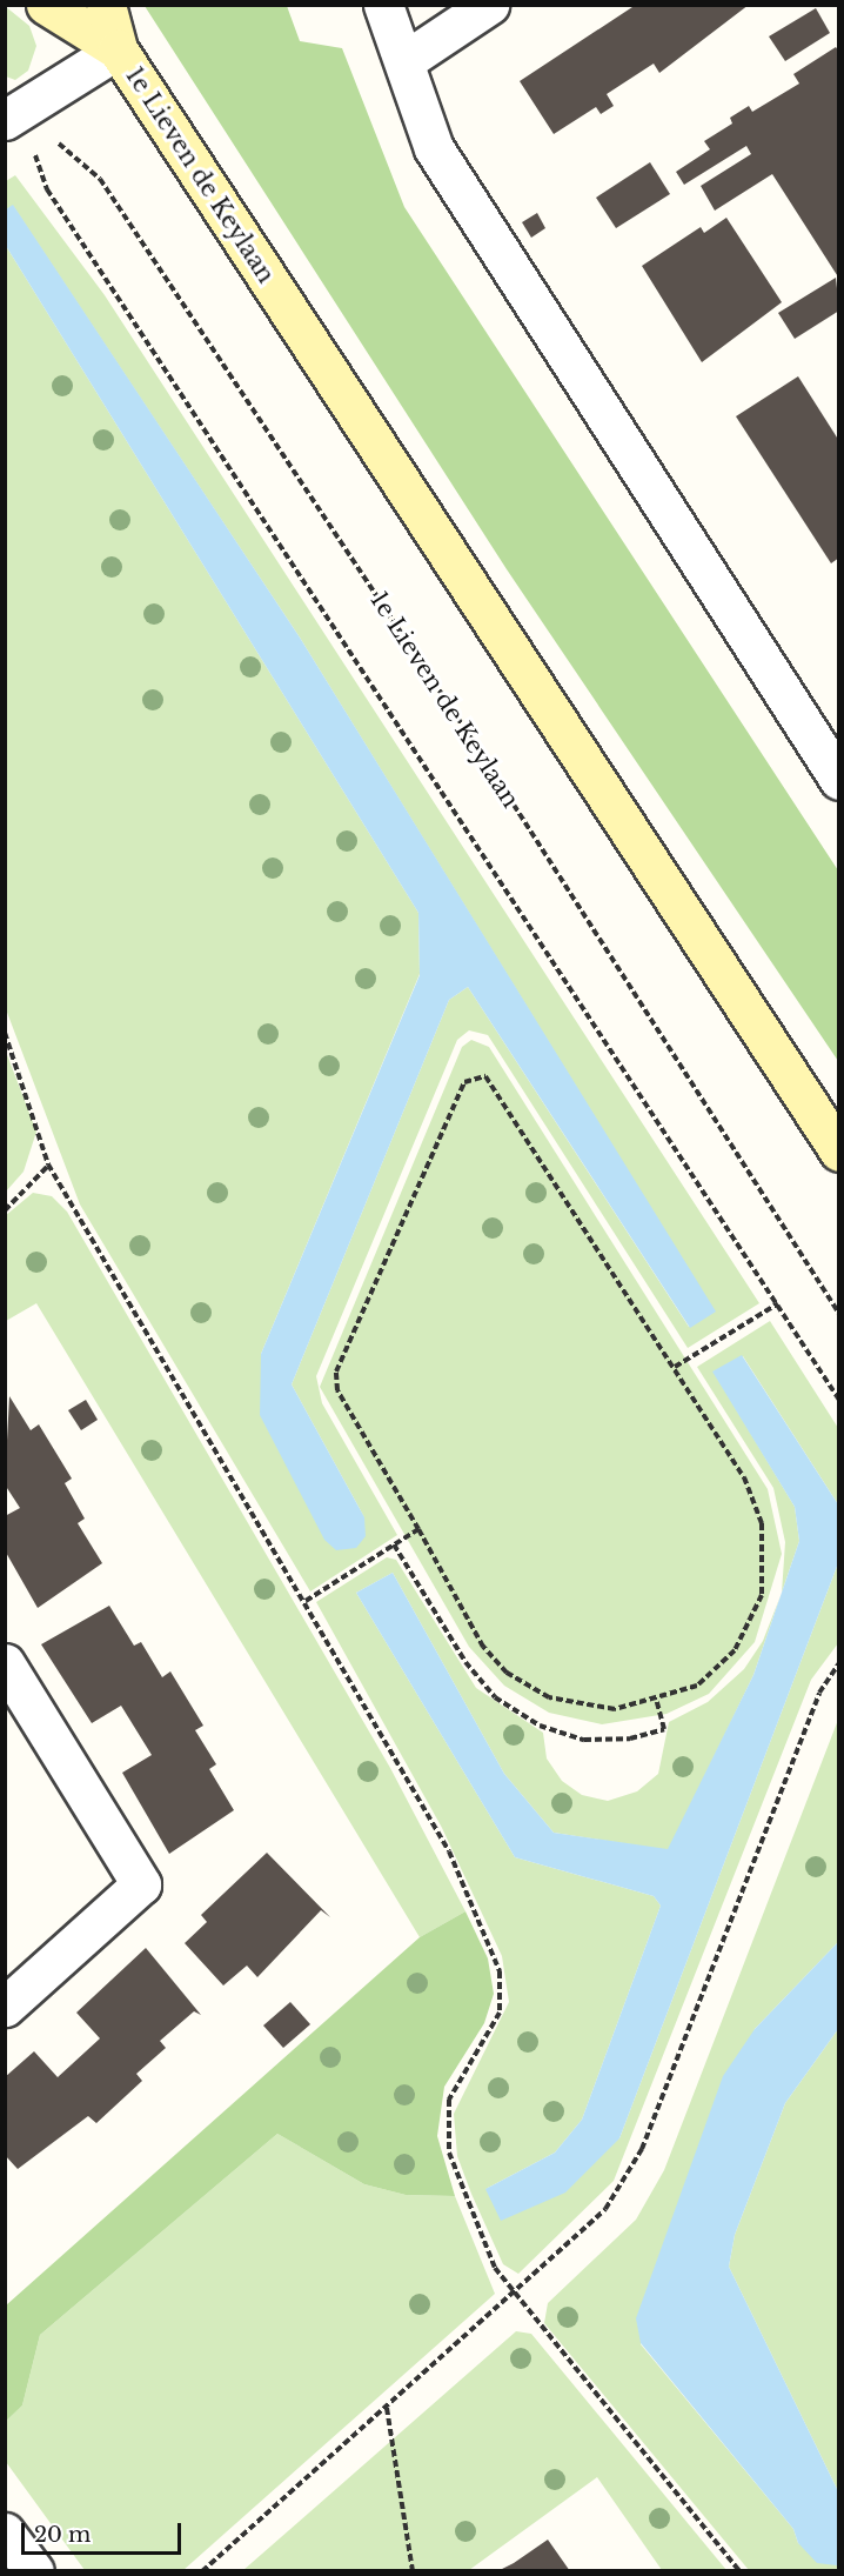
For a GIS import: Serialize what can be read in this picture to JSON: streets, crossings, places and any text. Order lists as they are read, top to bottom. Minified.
{"streets":{"main road":["1e Lieven de Keylaan"]},"scale_bar":"20 m"}
